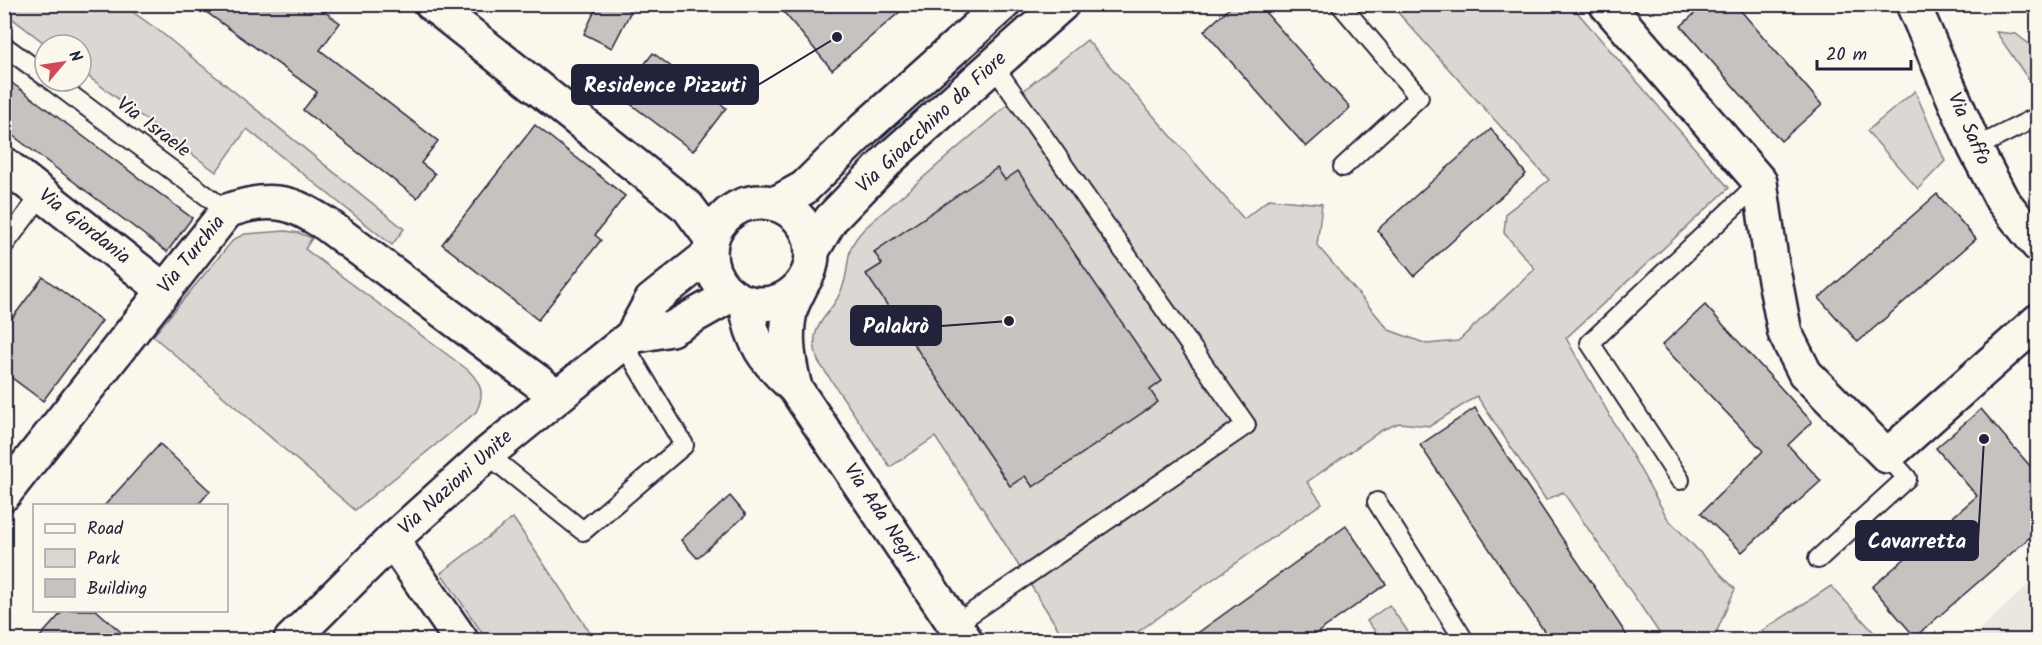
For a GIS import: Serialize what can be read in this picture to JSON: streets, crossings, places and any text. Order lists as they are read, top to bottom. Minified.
{"streets":{"street":["Via Gioacchino da Fiore","Via Saffo","Via Giordania","Via Turchia","Via Nazioni Unite","Via Ada Negri"],"lane":["Via Israele"]},"crossings":[["Via Gioacchino da Fiore","Via Nazioni Unite"],["Via Gioacchino da Fiore","Via Ada Negri"],["Via Israele","Via Turchia"],["Via Giordania","Via Turchia"],["Via Turchia","Via Nazioni Unite"],["Via Nazioni Unite","Via Ada Negri"]],"places":["Residence Pizzuti","Palakrò","Cavarretta"],"legend":["Road","Park","Building"],"scale_bar":"20 m","north":"top right"}
